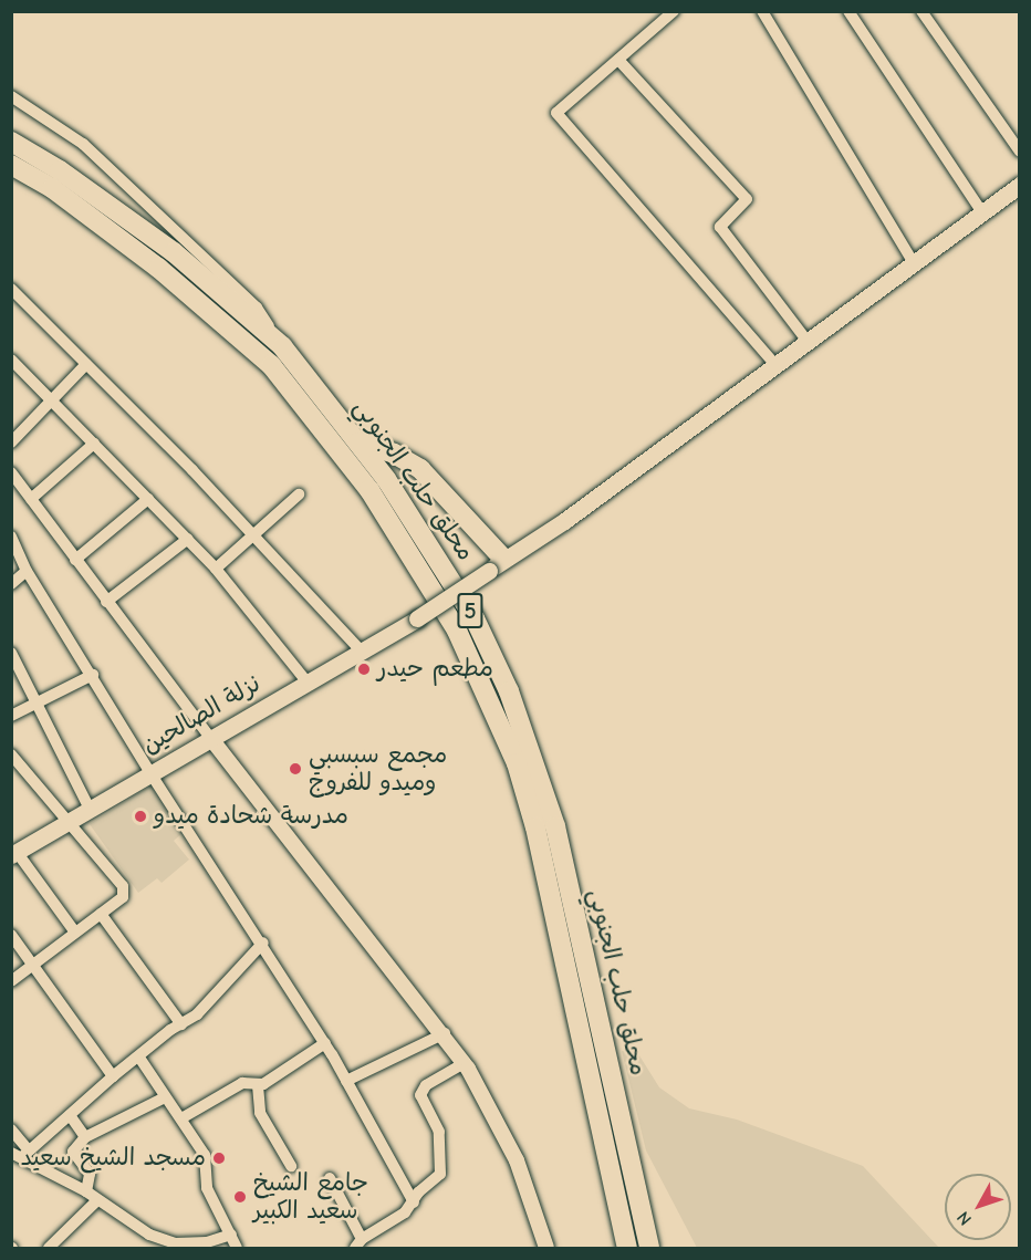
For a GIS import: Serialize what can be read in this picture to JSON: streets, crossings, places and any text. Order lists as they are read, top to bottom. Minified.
{"streets":{"highway":["محلق حلب الجنوبي","5"],"main road":["نزلة الصالحين"]},"places":["مطعم حيدر","مجمع سبسبي وميدو للفروج","مدرسة شحادة ميدو","مسجد الشيخ سعيد","جامع الشيخ سعيد الكبير"],"north":"bottom left"}
